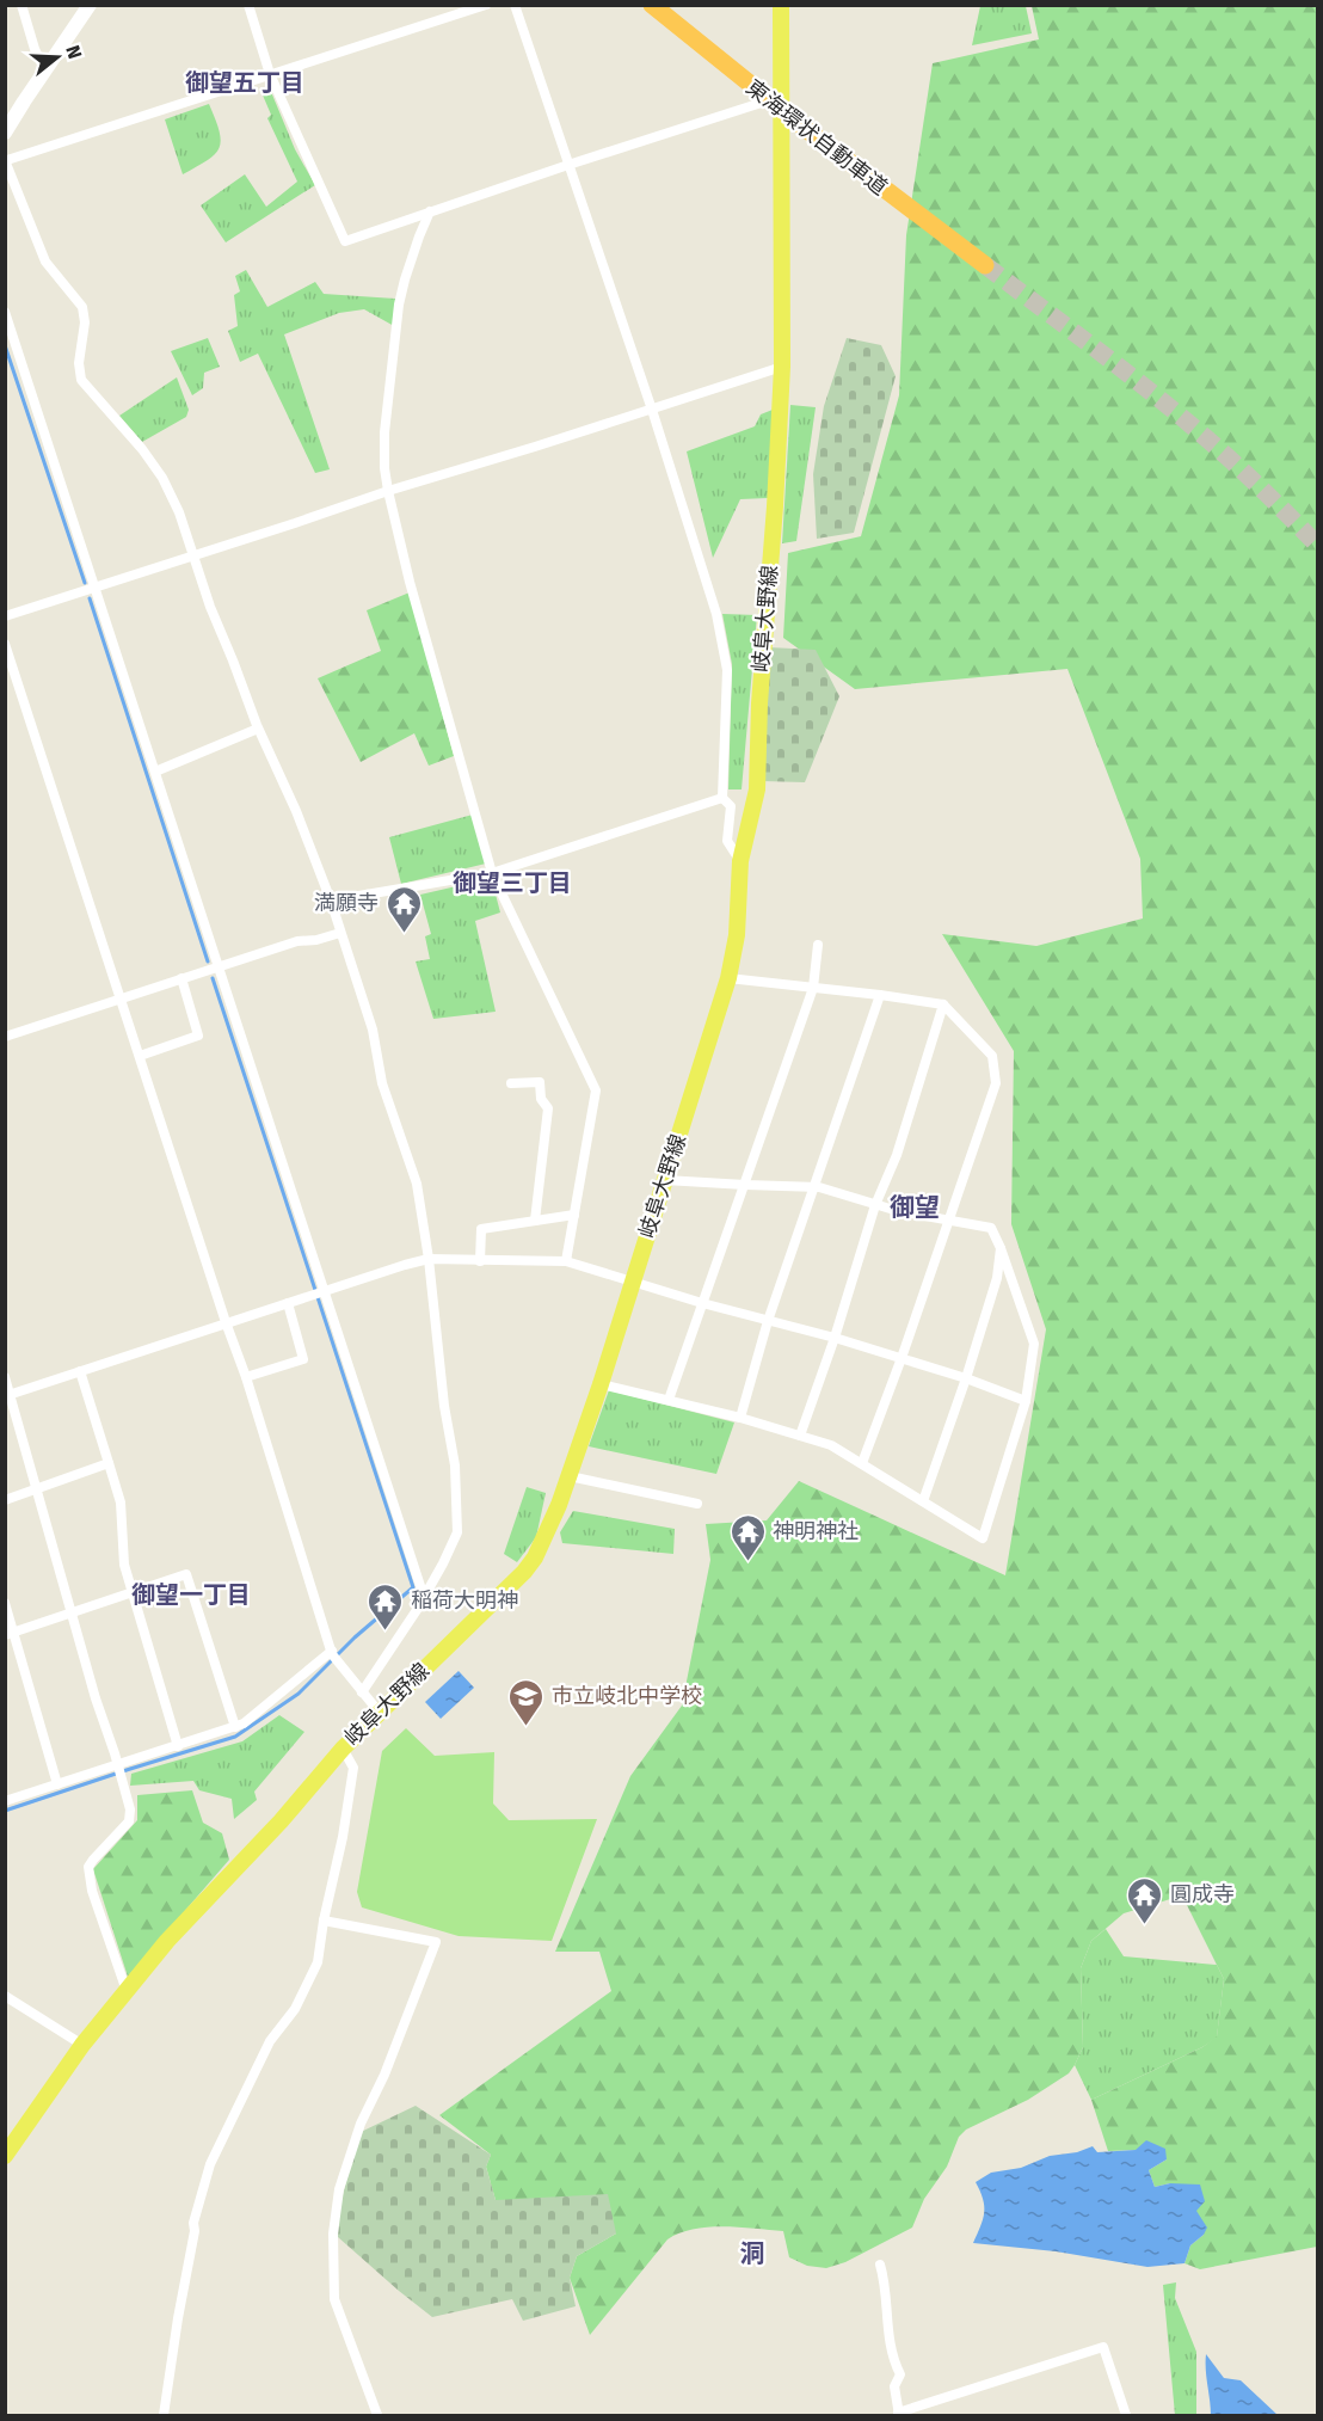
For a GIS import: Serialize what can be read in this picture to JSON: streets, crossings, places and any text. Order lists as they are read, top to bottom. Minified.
{"streets":{"highway":["東海環状自動車道"],"main road":["岐阜大野線"]},"districts":["御望五丁目","御望三丁目","御望","御望一丁目","洞"],"places":{"temple":["満願寺","神明神社","稲荷大明神","圓成寺"],"school or university":["市立岐北中学校"]},"north":"right"}
